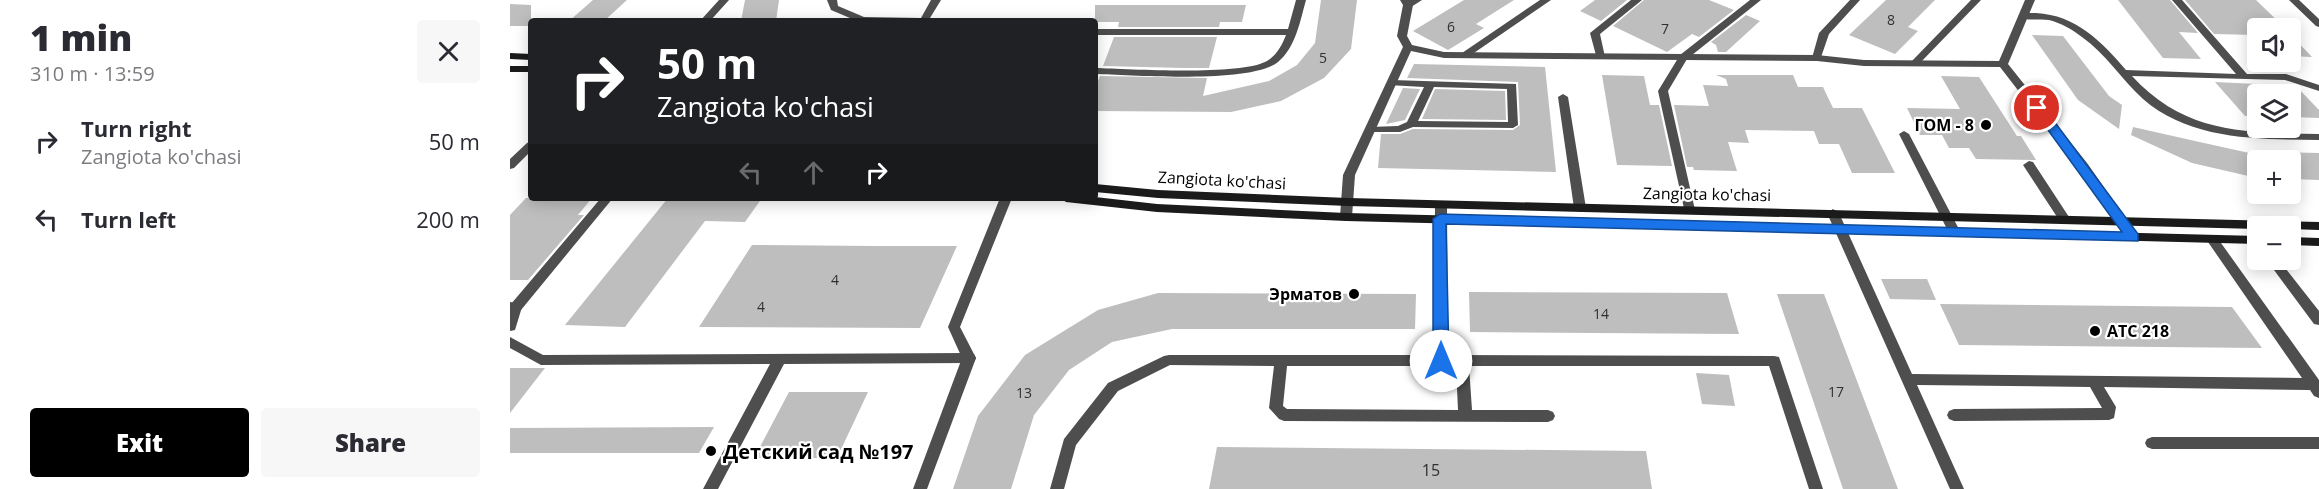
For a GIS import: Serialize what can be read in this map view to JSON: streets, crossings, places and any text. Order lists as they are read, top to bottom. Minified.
{"streets":{"main road":["Zangiota ko'chasi"]},"places":["ГОМ - 8","Эрматов","АТС 218","Детский сад №197"],"house_numbers":["8","6","7","5","4","4","14","17","13","15"],"page":{"heading":["1 min","310 m · 13:59"],"map_buttons":["+","−"],"turn":["50 m","Zangiota ko'chasi"],"list":[{"name":"Turn right","note":"Zangiota ko'chasi","value":"50 m"},{"name":"Turn left","value":"200 m"}],"buttons":["Exit","Share"]}}
